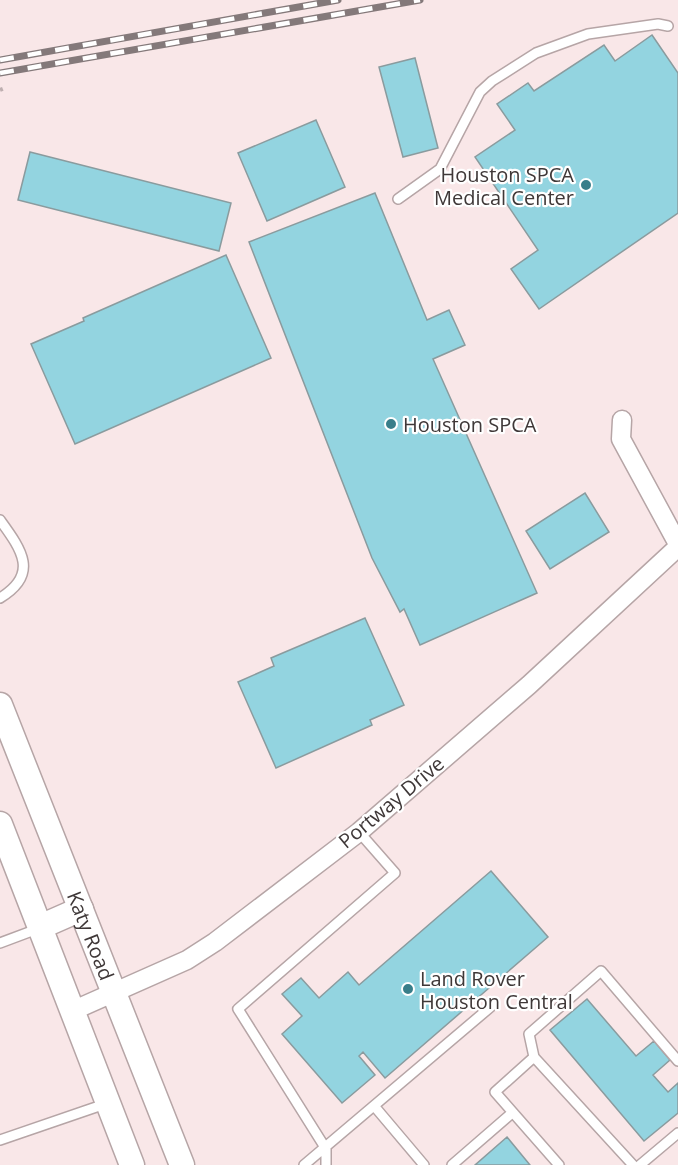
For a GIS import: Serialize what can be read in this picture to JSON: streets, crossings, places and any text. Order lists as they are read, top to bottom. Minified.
{"streets":{"main road":["Katy Road"],"street":["Portway Drive"]},"crossings":[["Portway Drive","Katy Road"]],"places":["Houston SPCA Medical Center","Houston SPCA","Land Rover Houston Central"]}
